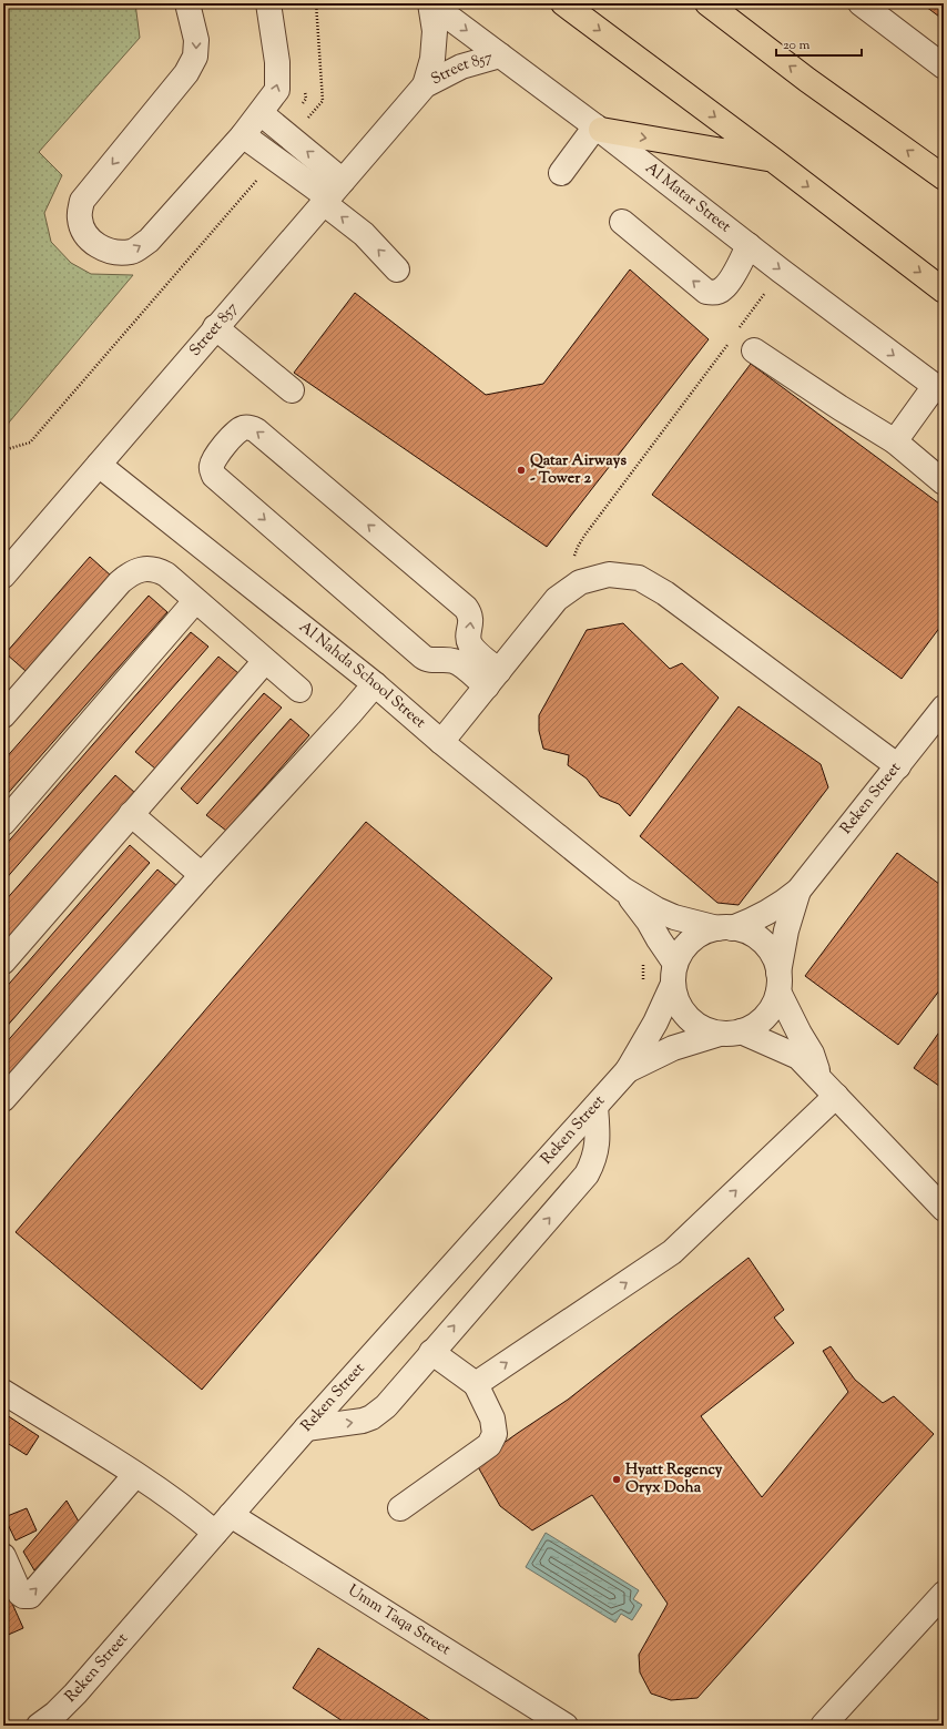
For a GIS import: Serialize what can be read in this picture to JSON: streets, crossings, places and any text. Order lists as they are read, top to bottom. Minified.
{"streets":{"street":["Street 857","Al Matar Street","Al Nahda School Street","Reken Street","Umm Taqa Street"]},"crossings":[["Street 857","Al Matar Street"],["Street 857","Al Nahda School Street"],["Al Nahda School Street","Reken Street"],["Reken Street","Umm Taqa Street"]],"places":["Qatar Airways - Tower 2","Hyatt Regency Oryx Doha"],"scale_bar":"20 m"}
